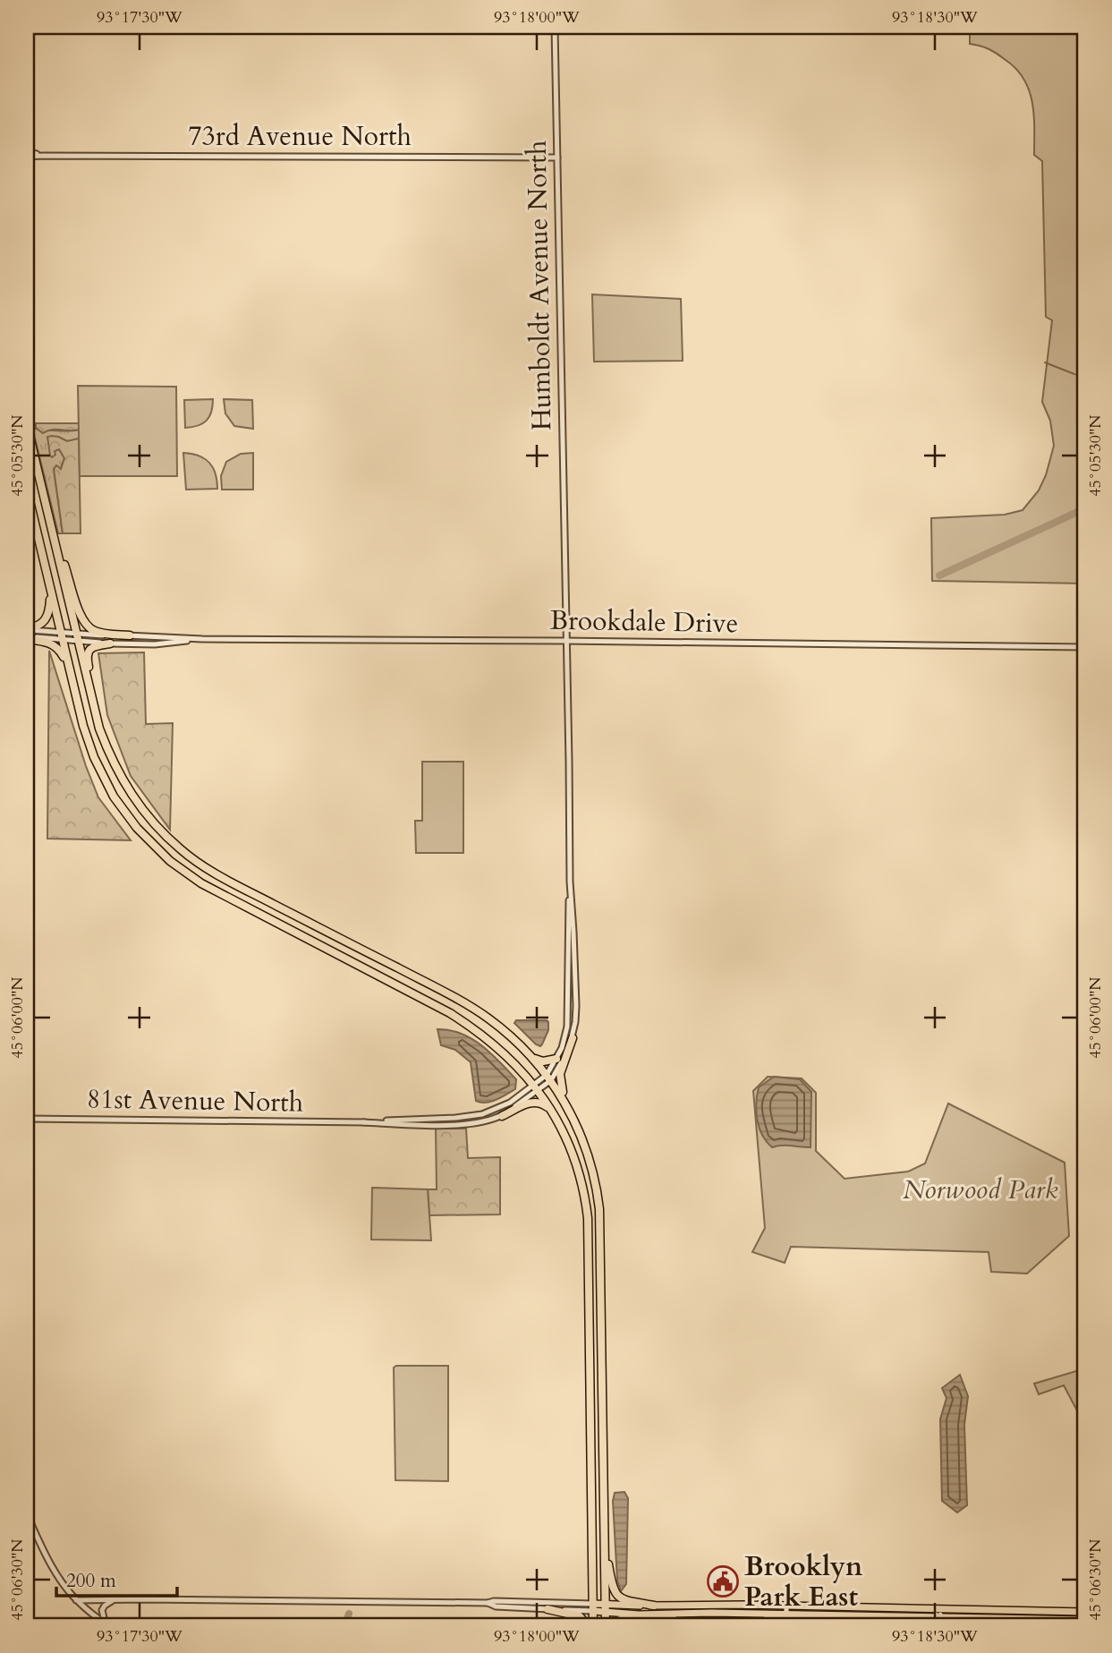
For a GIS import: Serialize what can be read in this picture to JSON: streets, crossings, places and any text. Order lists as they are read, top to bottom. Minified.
{"streets":{"street":["73rd Avenue North","Humboldt Avenue North","Brookdale Drive","81st Avenue North"]},"crossings":[["73rd Avenue North","Humboldt Avenue North"],["Humboldt Avenue North","Brookdale Drive"],["Humboldt Avenue North","81st Avenue North"]],"parks":["Norwood Park"],"places":{"public building":["Brooklyn Park East"]},"scale_bar":"200 m","coordinates":["93°17'30\"W","93°18'00\"W","93°18'30\"W","45°05'30\"N","45°06'00\"N","45°06'30\"N"]}
